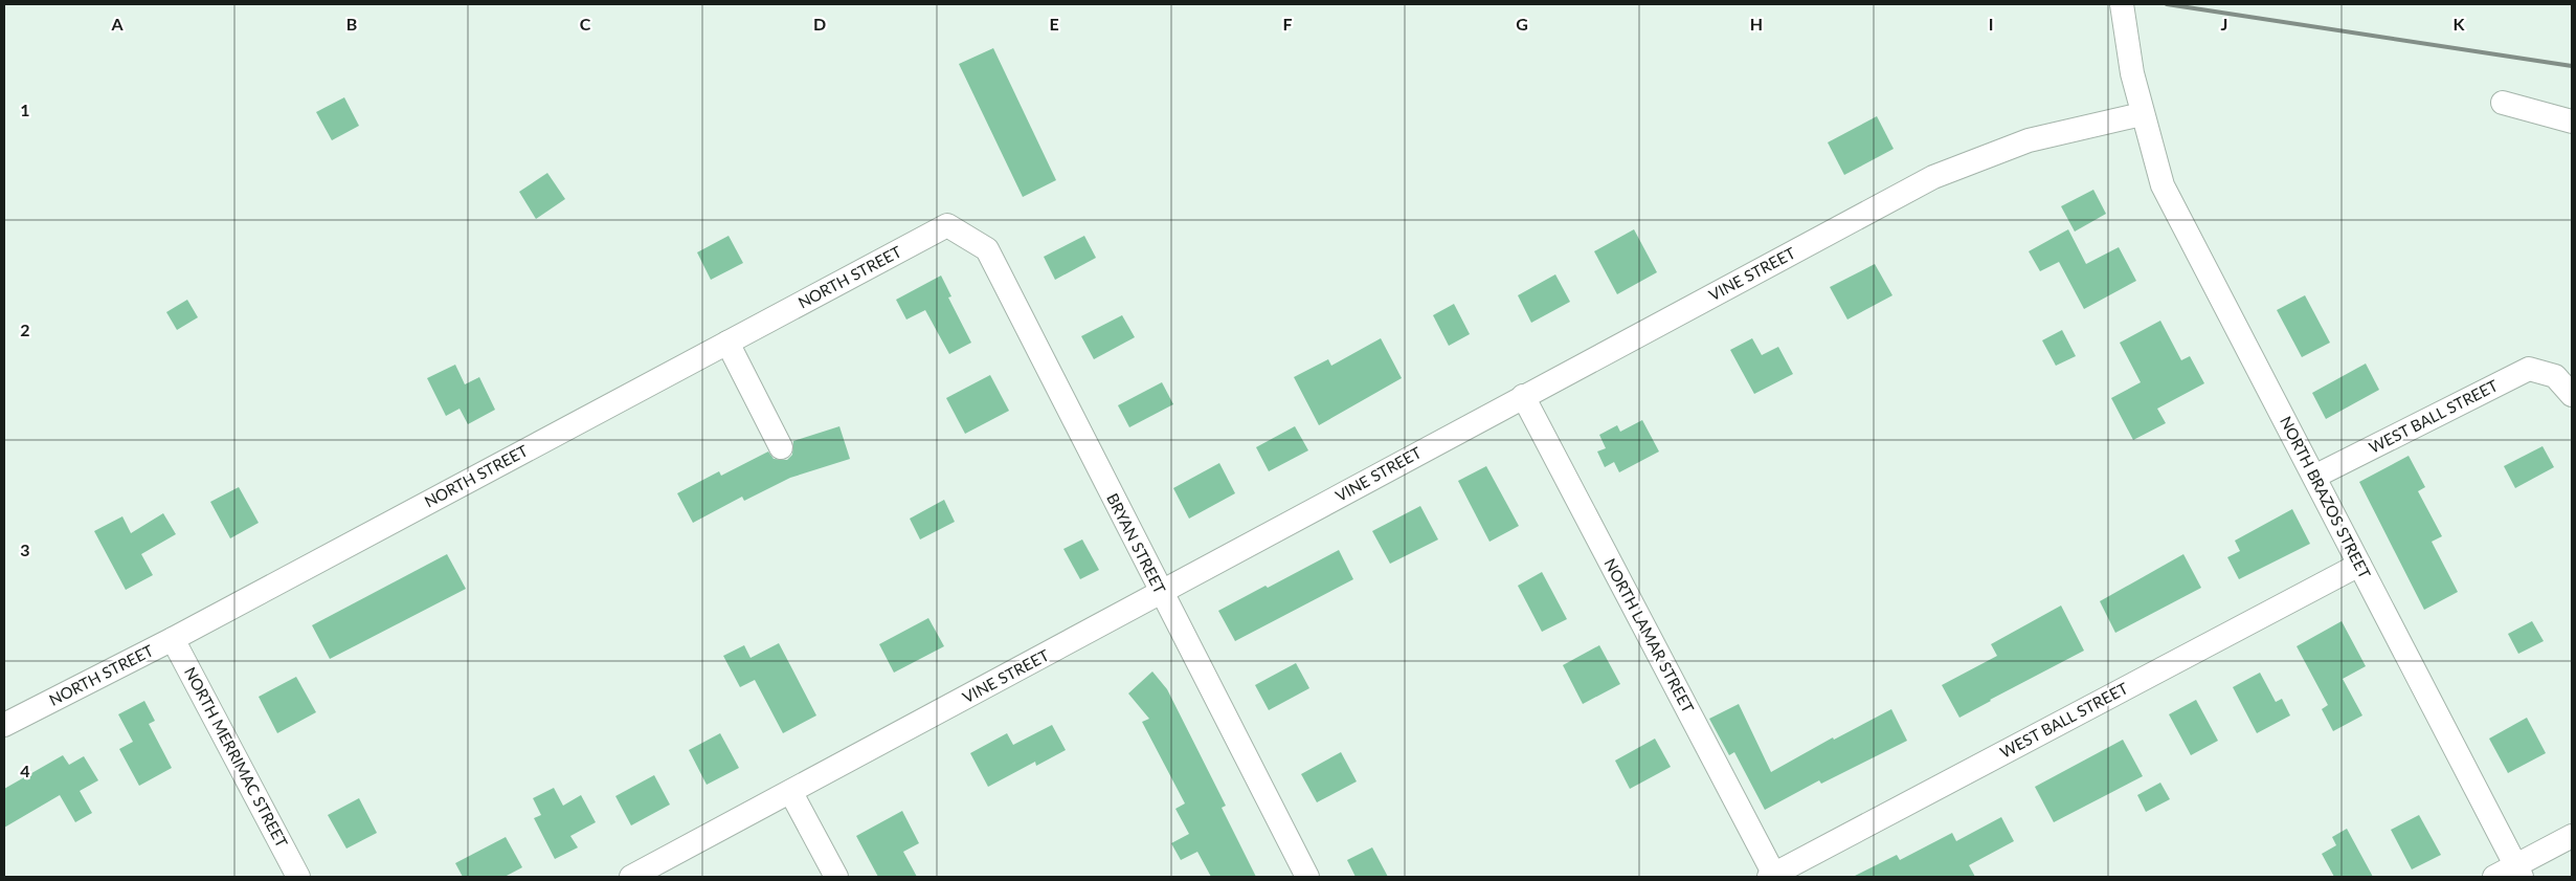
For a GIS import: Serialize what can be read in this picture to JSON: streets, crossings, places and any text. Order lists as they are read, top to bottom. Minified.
{"streets":{"street":["VINE STREET","NORTH STREET","WEST BALL STREET","NORTH BRAZOS STREET","BRYAN STREET","NORTH LAMAR STREET","NORTH MERRIMAC STREET"]},"crossings":[["VINE STREET","NORTH BRAZOS STREET"],["VINE STREET","BRYAN STREET"],["VINE STREET","NORTH LAMAR STREET"],["NORTH STREET","BRYAN STREET"],["NORTH STREET","NORTH MERRIMAC STREET"],["WEST BALL STREET","NORTH BRAZOS STREET"],["WEST BALL STREET","NORTH LAMAR STREET"]],"grid":{"columns":["A","B","C","D","E","F","G","H","I","J","K"],"rows":["1","2","3","4"]}}
